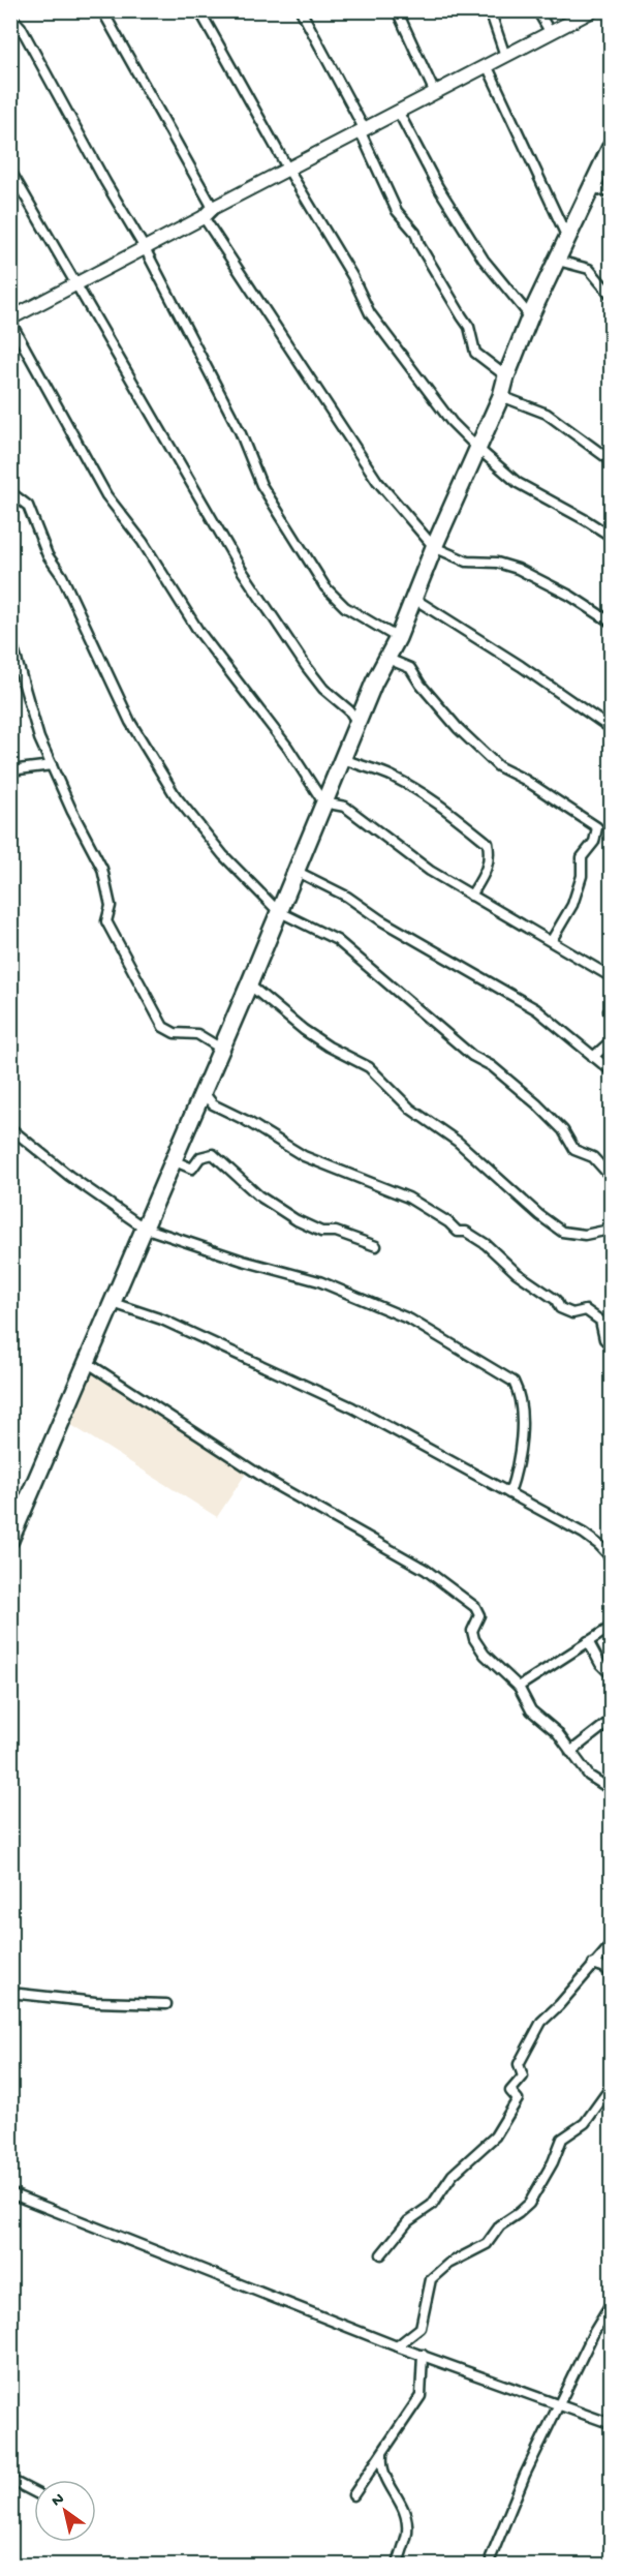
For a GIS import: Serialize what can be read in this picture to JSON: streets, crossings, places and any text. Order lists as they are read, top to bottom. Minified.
{"north":"top left"}
